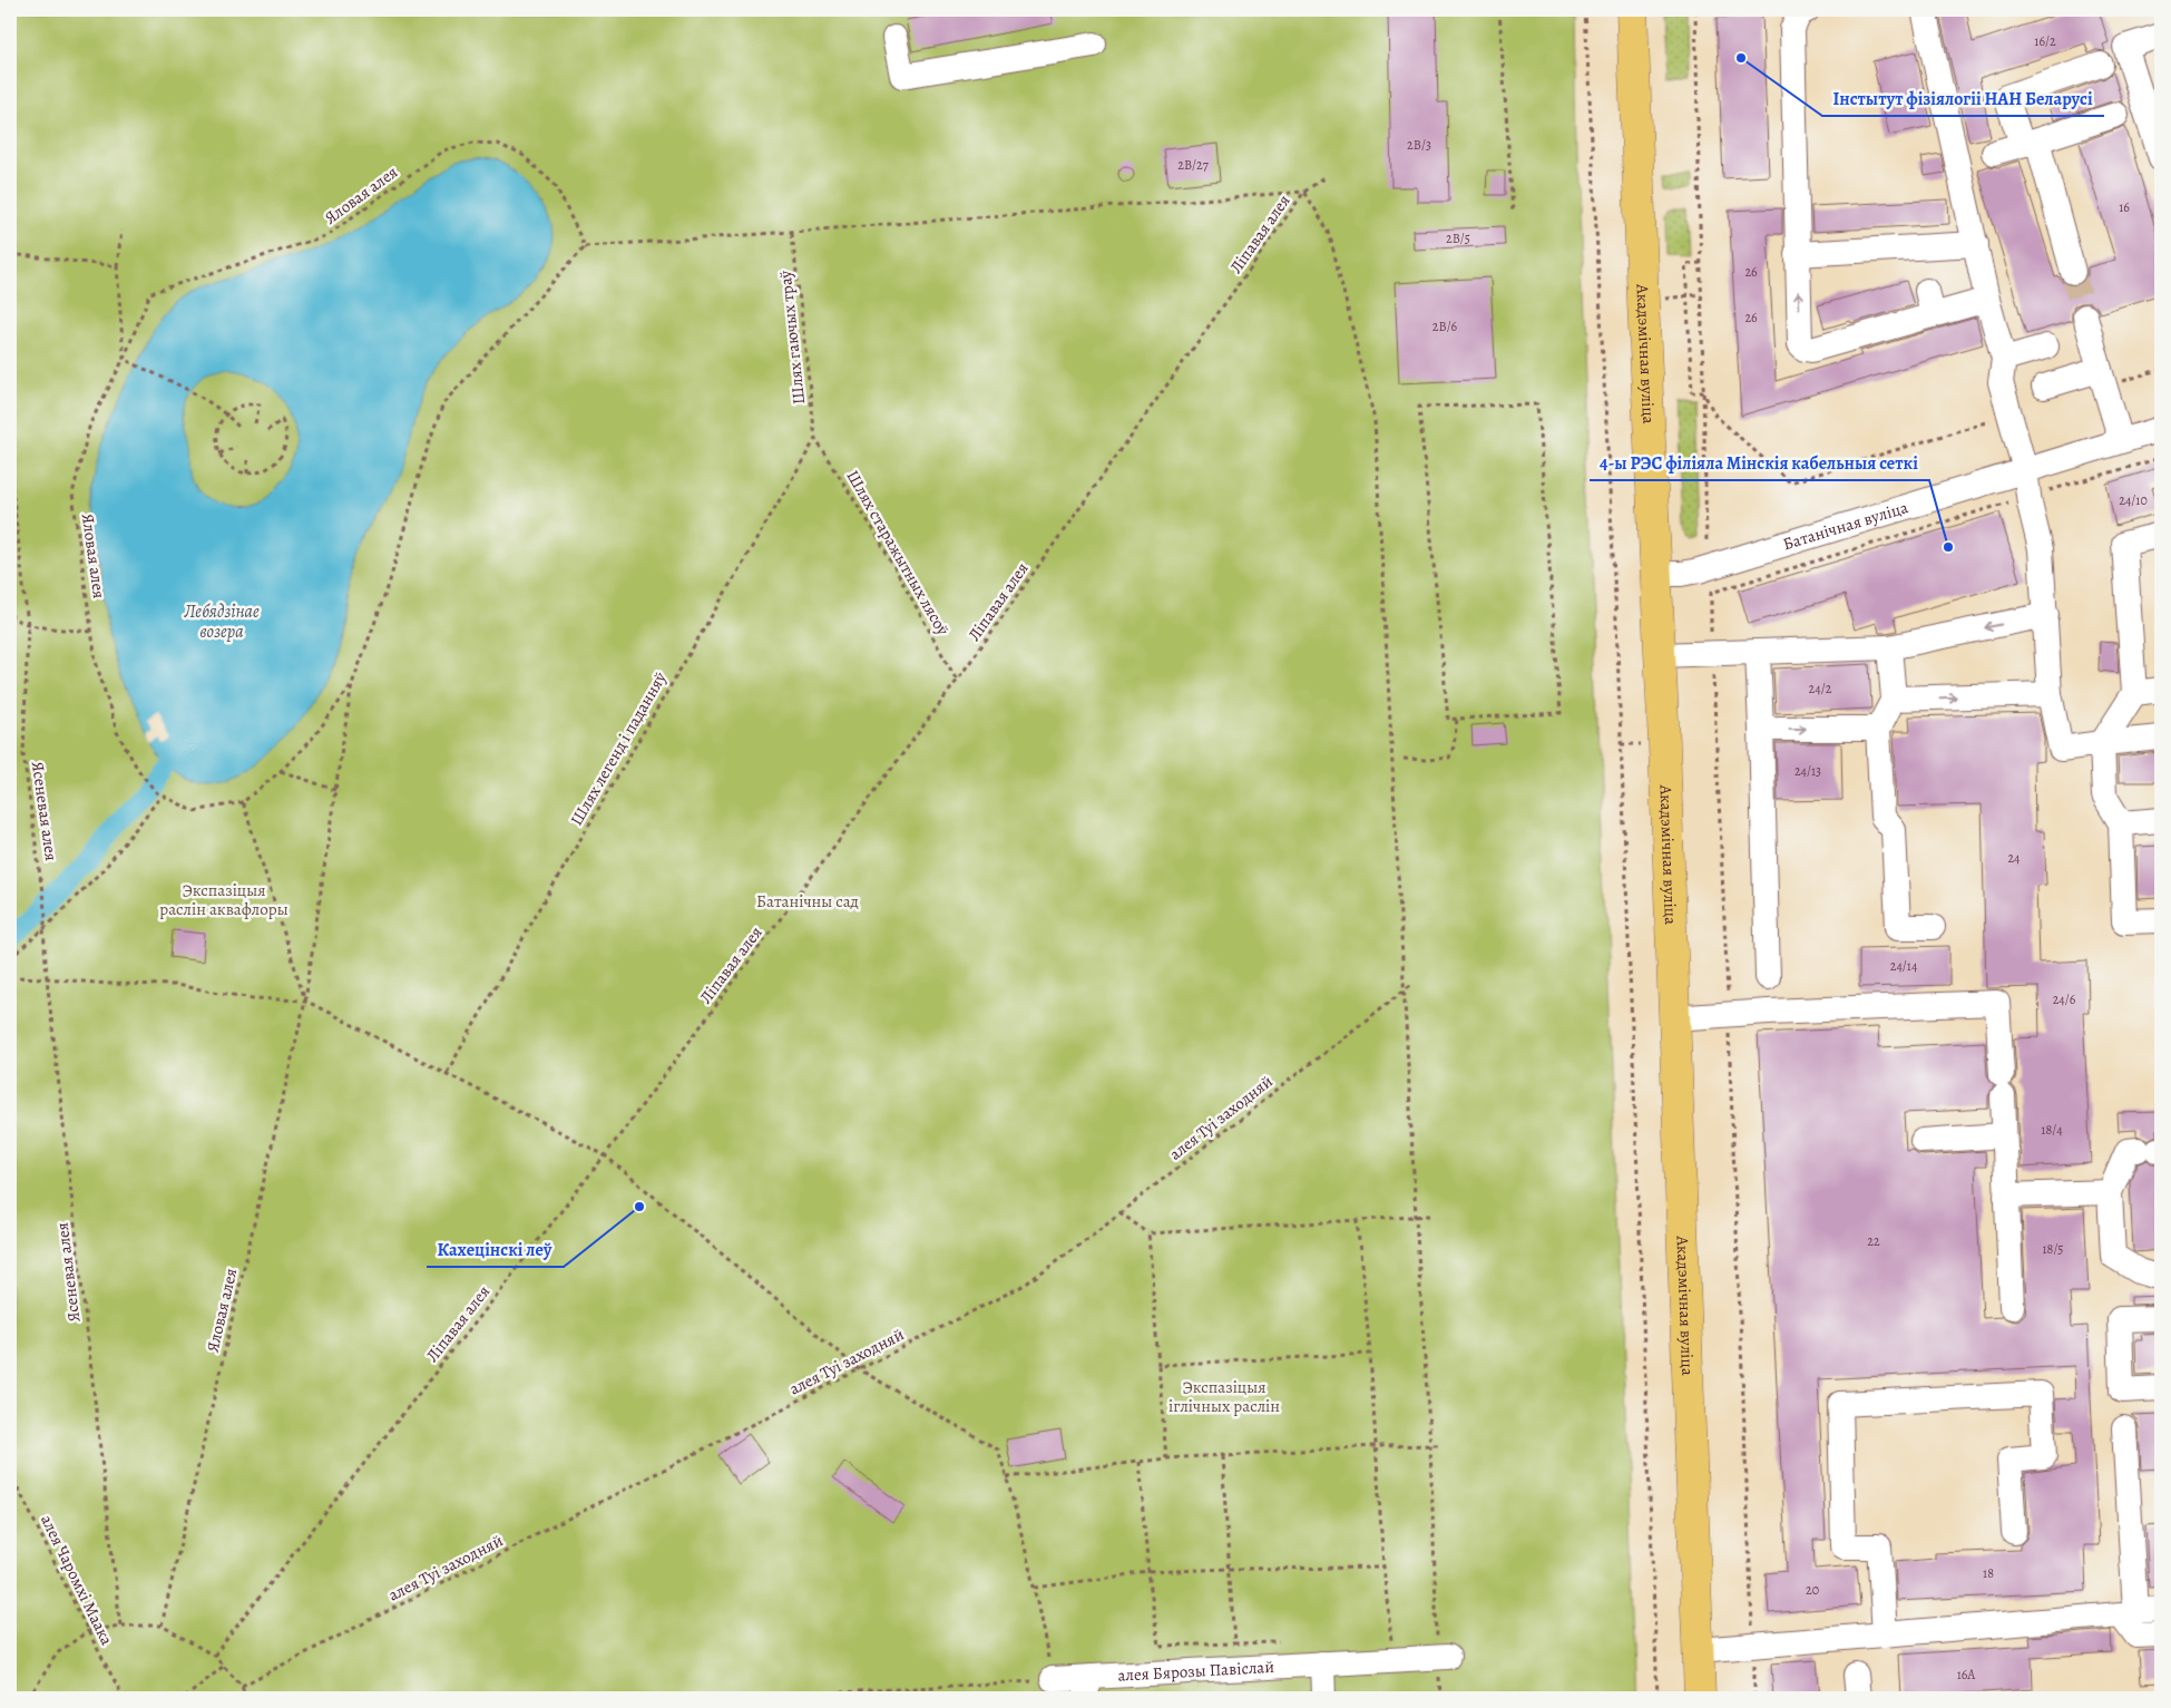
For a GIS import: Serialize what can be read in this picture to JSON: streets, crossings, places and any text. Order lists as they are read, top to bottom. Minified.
{"streets":{"main road":["Акадэмічная вуліца"],"street":["Батанічная вуліца","алея Бярозы Павіслай"],"path":["Яловая алея","Ліпавая алея","Шлях гаючых траў","Шлях старажытных лясоў","Шлях легенд і паданняў","Ясеневая алея","алея Туі заходняй","алея Чаромхі Маака"]},"crossings":[["Ліпавая алея","Шлях старажытных лясоў"],["Шлях гаючых траў","Шлях старажытных лясоў"],["Шлях гаючых траў","Шлях легенд і паданняў"],["Акадэмічная вуліца","Батанічная вуліца"],["Шлях старажытных лясоў","Шлях легенд і паданняў"]],"water":["Лебядзінае возера"],"parks":["Экспазіцыя раслін аквафлоры","Батанічны сад","Экспазіцыя іглічных раслін"],"places":["Інстытут фізіялогіі НАН Беларусі","4-ы РЭС філіяла Мінскія кабельныя сеткі","Кахецінскі леў"],"house_numbers":["16/2","2В/3","2В/27","16","2В/5","26","26","2В/6","24/10","24/2","24/13","24","24/14","24/6","18/4","22","18/5","18","20","16А"]}
